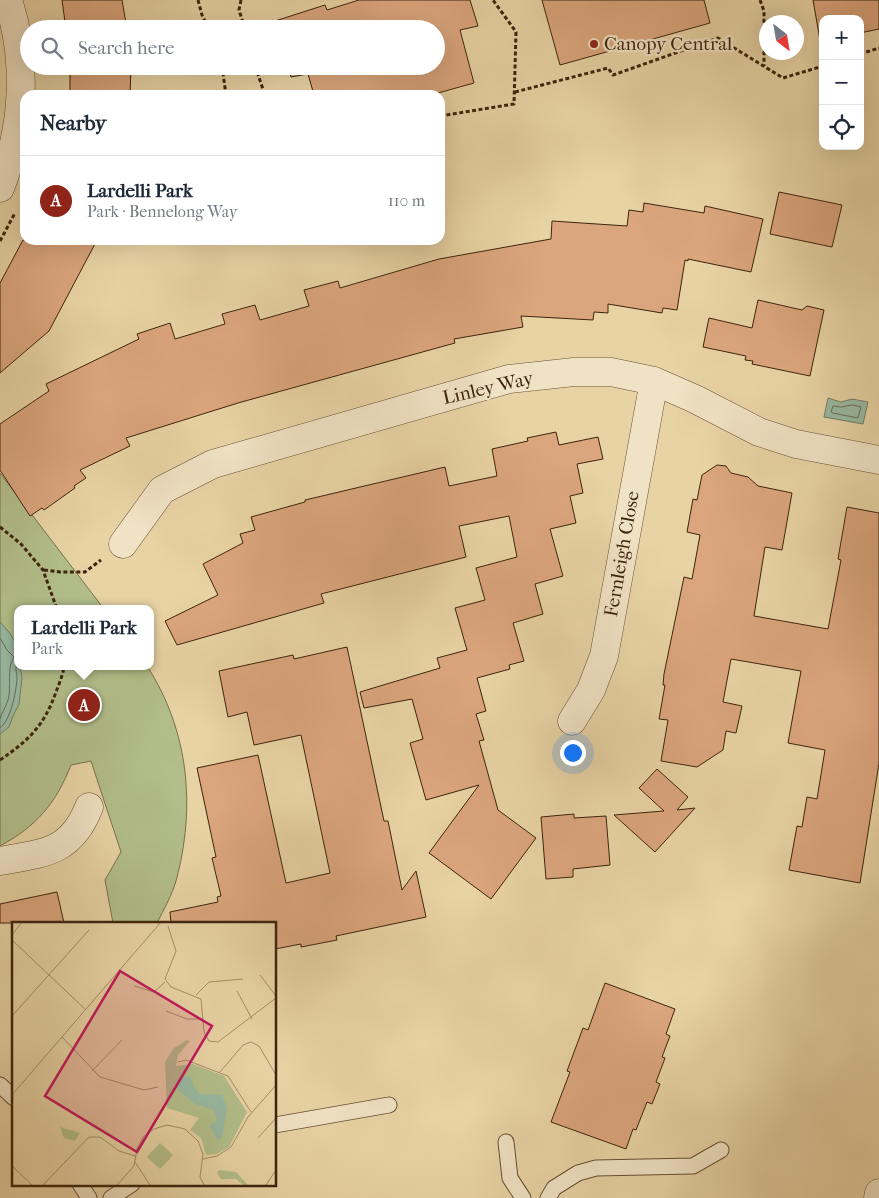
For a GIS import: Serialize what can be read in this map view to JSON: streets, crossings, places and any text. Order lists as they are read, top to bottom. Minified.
{"streets":{"street":["Linley Way","Fernleigh Close"]},"crossings":[["Linley Way","Fernleigh Close"]],"places":["Canopy Central"],"north":"bottom right","page":{"map_buttons":["+","−"],"search":"Search here","heading":"Nearby","list":[{"mark":"A","name":"Lardelli Park","note":"Park · Bennelong Way","value":"110 m"}],"popup":["Lardelli Park","Park"],"pins":"A"}}
